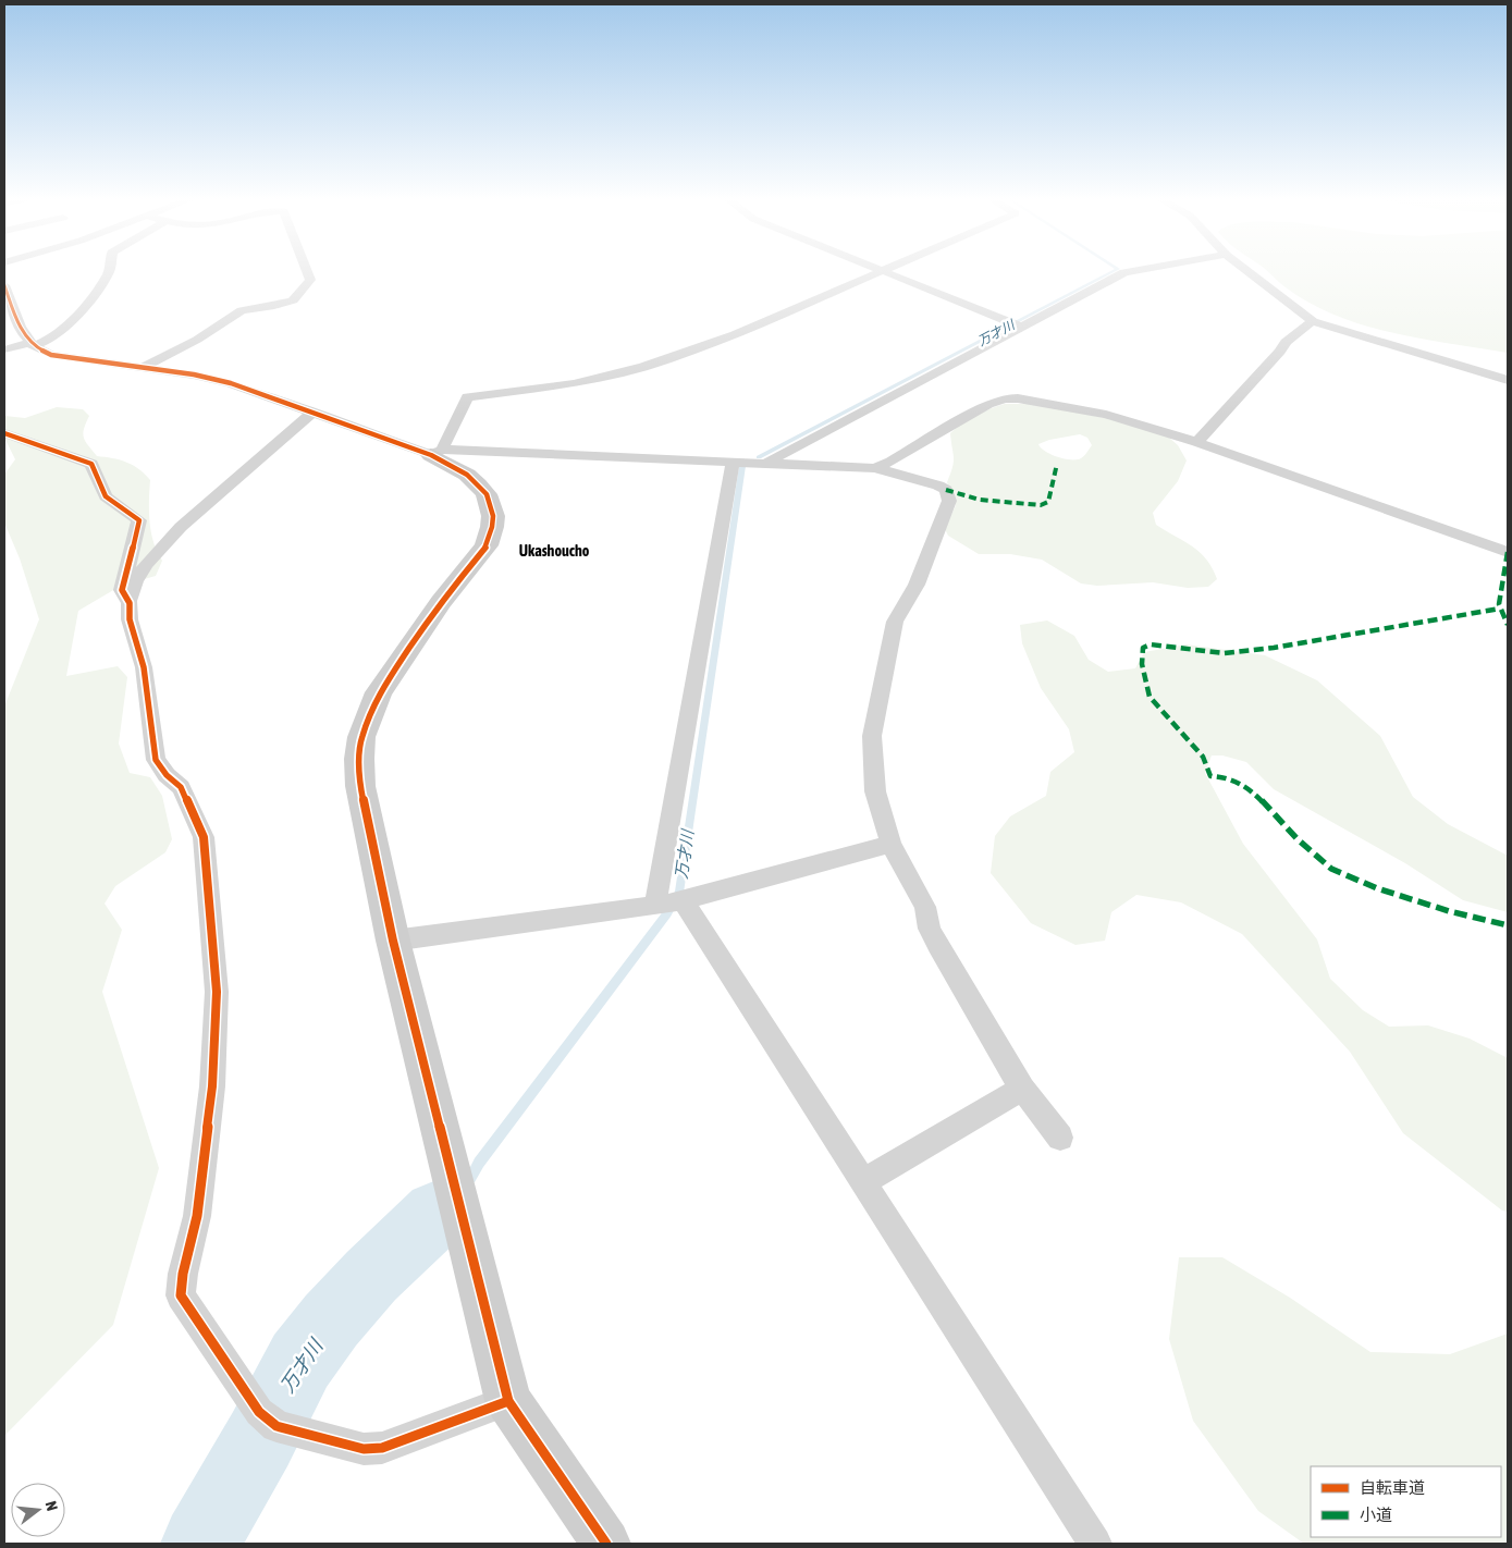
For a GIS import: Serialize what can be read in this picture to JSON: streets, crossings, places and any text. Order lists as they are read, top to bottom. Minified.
{"districts":["Ukashoucho"],"water":["万才川"],"legend":["自転車道","小道"],"north":"right"}
